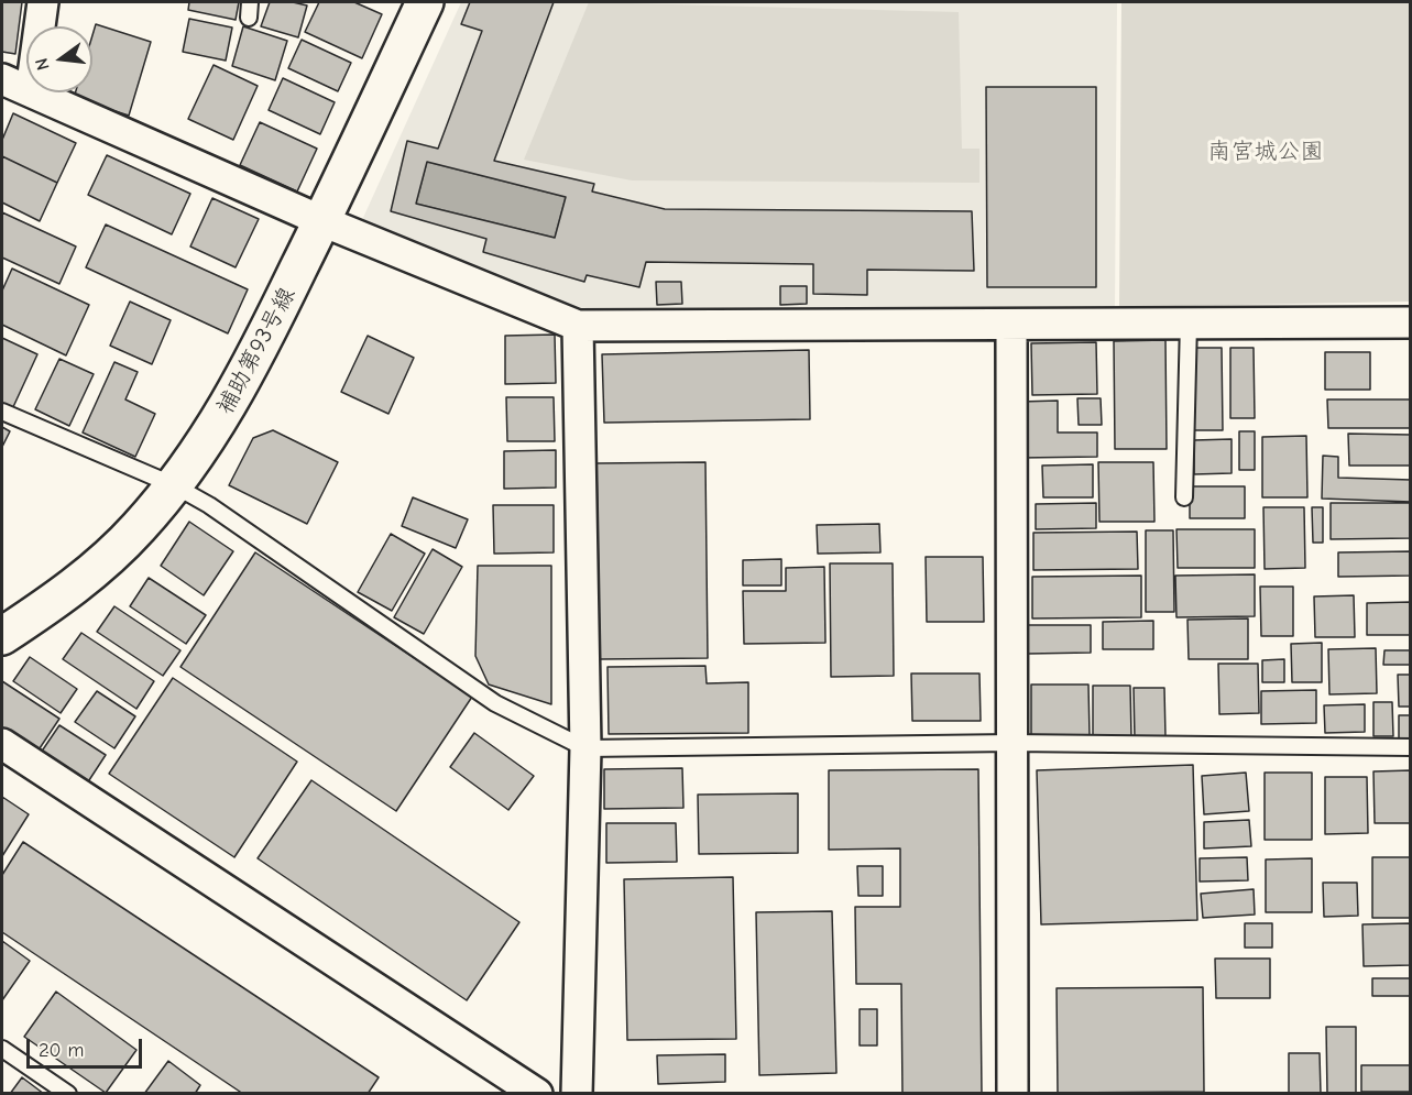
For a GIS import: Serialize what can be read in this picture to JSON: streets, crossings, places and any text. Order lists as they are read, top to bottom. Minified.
{"streets":{"street":["補助第93号線"]},"parks":["南宮城公園"],"scale_bar":"20 m","north":"left"}
